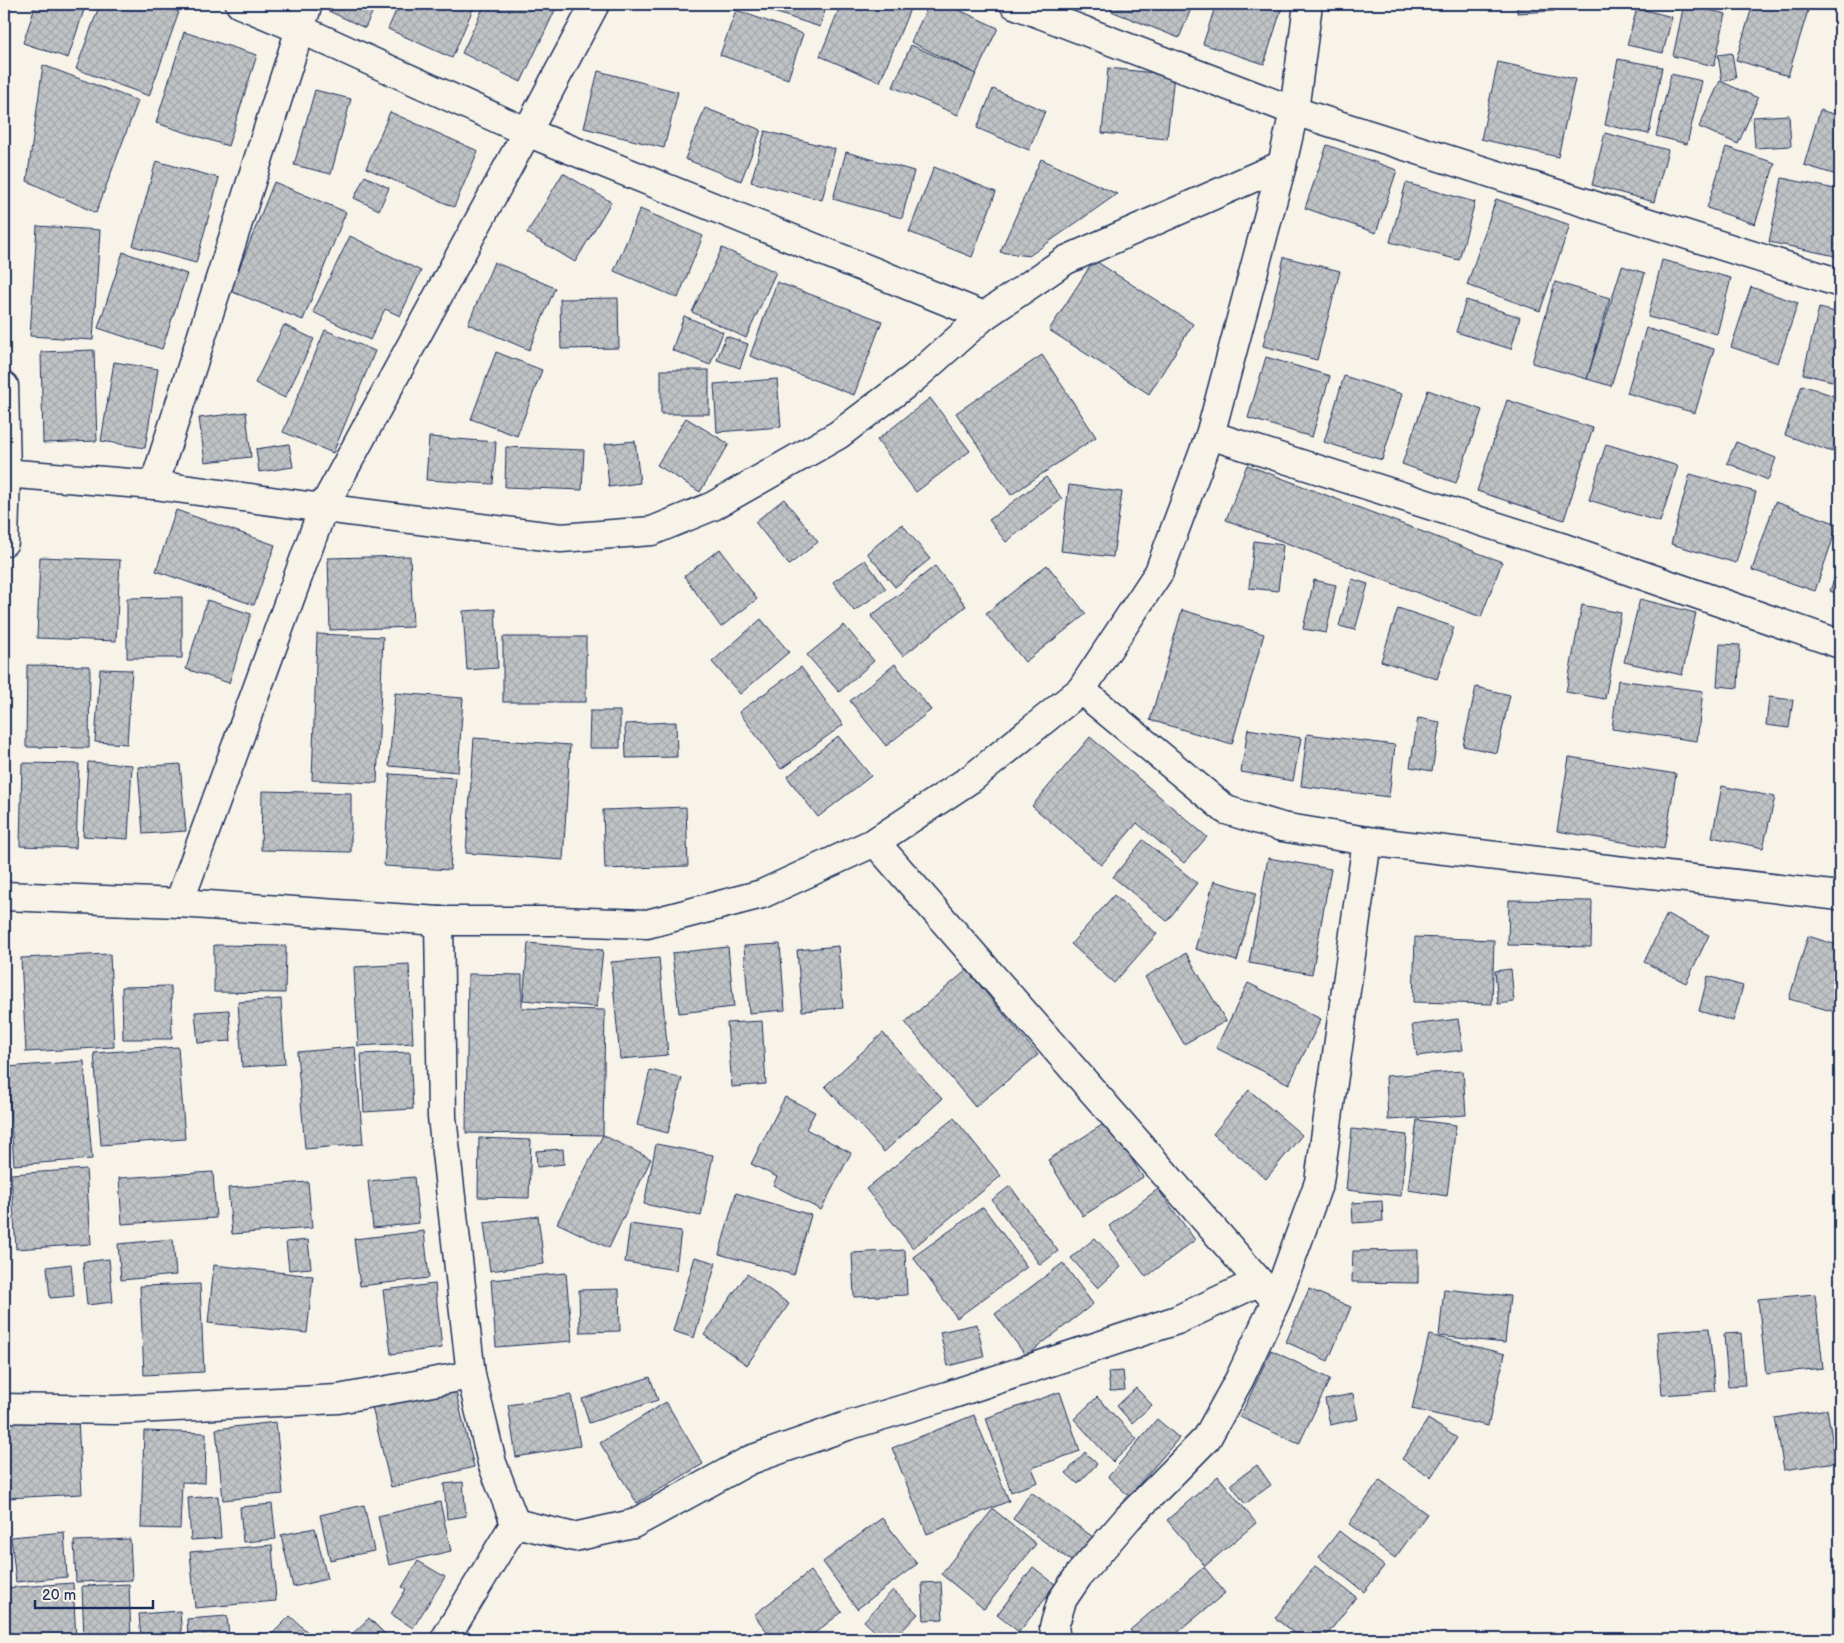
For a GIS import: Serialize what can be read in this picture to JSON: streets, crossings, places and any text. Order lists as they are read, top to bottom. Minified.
{"scale_bar":"20 m"}
